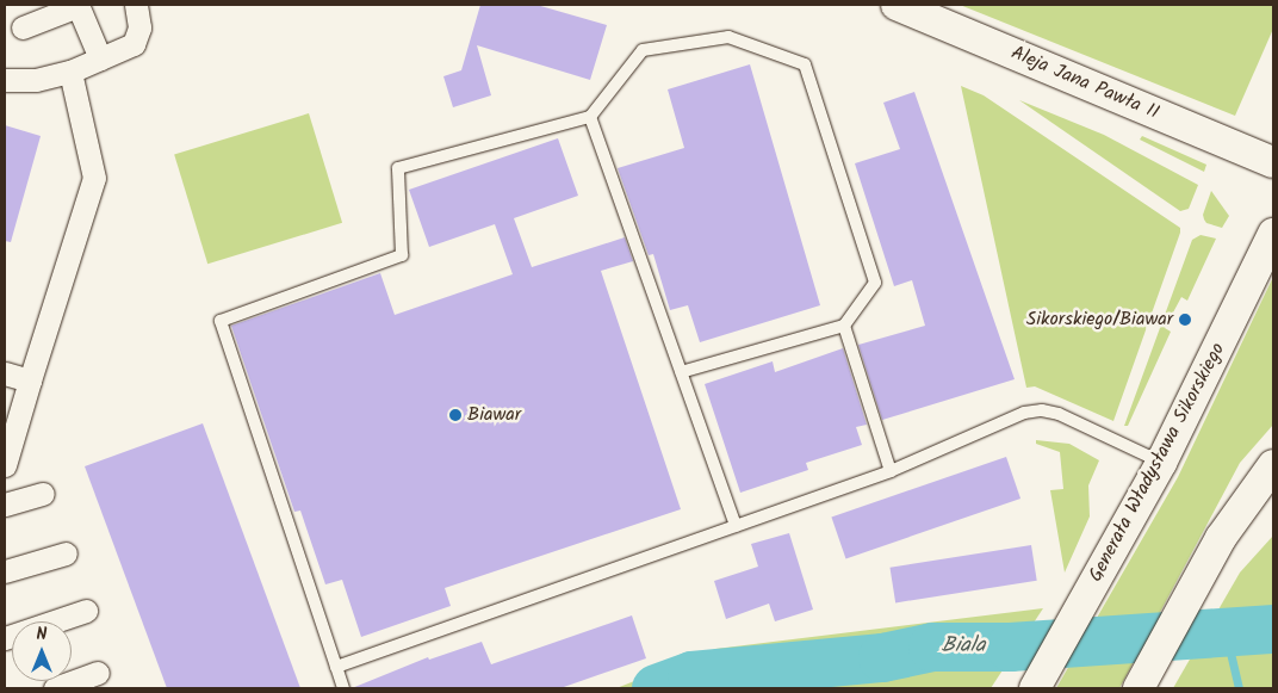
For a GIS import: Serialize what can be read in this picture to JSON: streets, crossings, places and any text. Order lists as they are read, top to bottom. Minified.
{"streets":{"main road":["Aleja Jana Pawła II","Generała Władysława Sikorskiego"]},"water":["Biala"],"places":["Sikorskiego/Biawar","Biawar"],"north":"top"}
